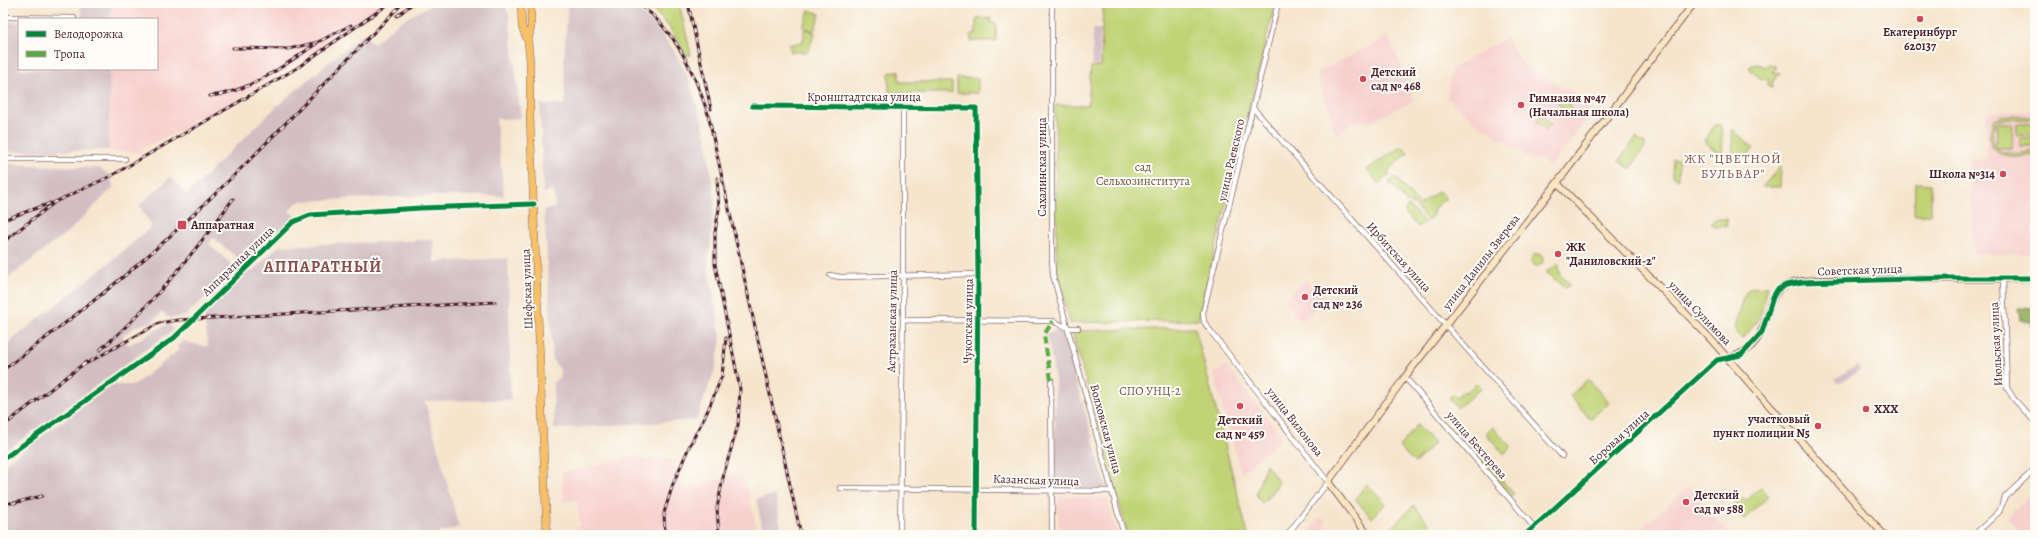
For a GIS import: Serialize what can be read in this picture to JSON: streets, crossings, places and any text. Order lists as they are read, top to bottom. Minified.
{"streets":{"main road":["Шефская улица"],"street":["Кронштадтская улица","улица Раевского","Сахалинская улица","Ирбитская улица","Аппаратная улица","улица Данилы Зверева","Советская улица","улица Сулимова","Астраханская улица","Чукотская улица","Июльская улица","улица Вилонова","Волховская улица","Боровая улица","улица Бехтерева","Казанская улица"]},"crossings":[["Кронштадтская улица","Астраханская улица"],["Кронштадтская улица","Чукотская улица"],["улица Раевского","Ирбитская улица"],["улица Раевского","улица Вилонова"],["Сахалинская улица","Волховская улица"],["Ирбитская улица","улица Данилы Зверева"],["Аппаратная улица","Шефская улица"],["улица Данилы Зверева","улица Сулимова"],["улица Данилы Зверева","улица Вилонова"],["улица Данилы Зверева","улица Бехтерева"],["Советская улица","улица Сулимова"],["Советская улица","Июльская улица"],["Советская улица","Боровая улица"],["улица Сулимова","Боровая улица"],["Астраханская улица","Казанская улица"],["Чукотская улица","Казанская улица"],["Волховская улица","Казанская улица"],["Боровая улица","улица Бехтерева"]],"districts":["ЖК \"ЦВЕТНОЙ БУЛЬВАР\"","АППАРАТНЫЙ"],"parks":["сад Сельхозинститута","СПО УНЦ-2"],"places":{"other":["Екатеринбург 620137","Детский сад № 468","Гимназия №47 (Начальная школа)","Школа №314","ЖК \"Даниловский-2\"","Детский сад № 236","Детский сад № 459","XXX","участковый пункт полиции N5","Детский сад № 588"],"transit":["Аппаратная"]},"legend":["Велодорожка","Тропа"]}
